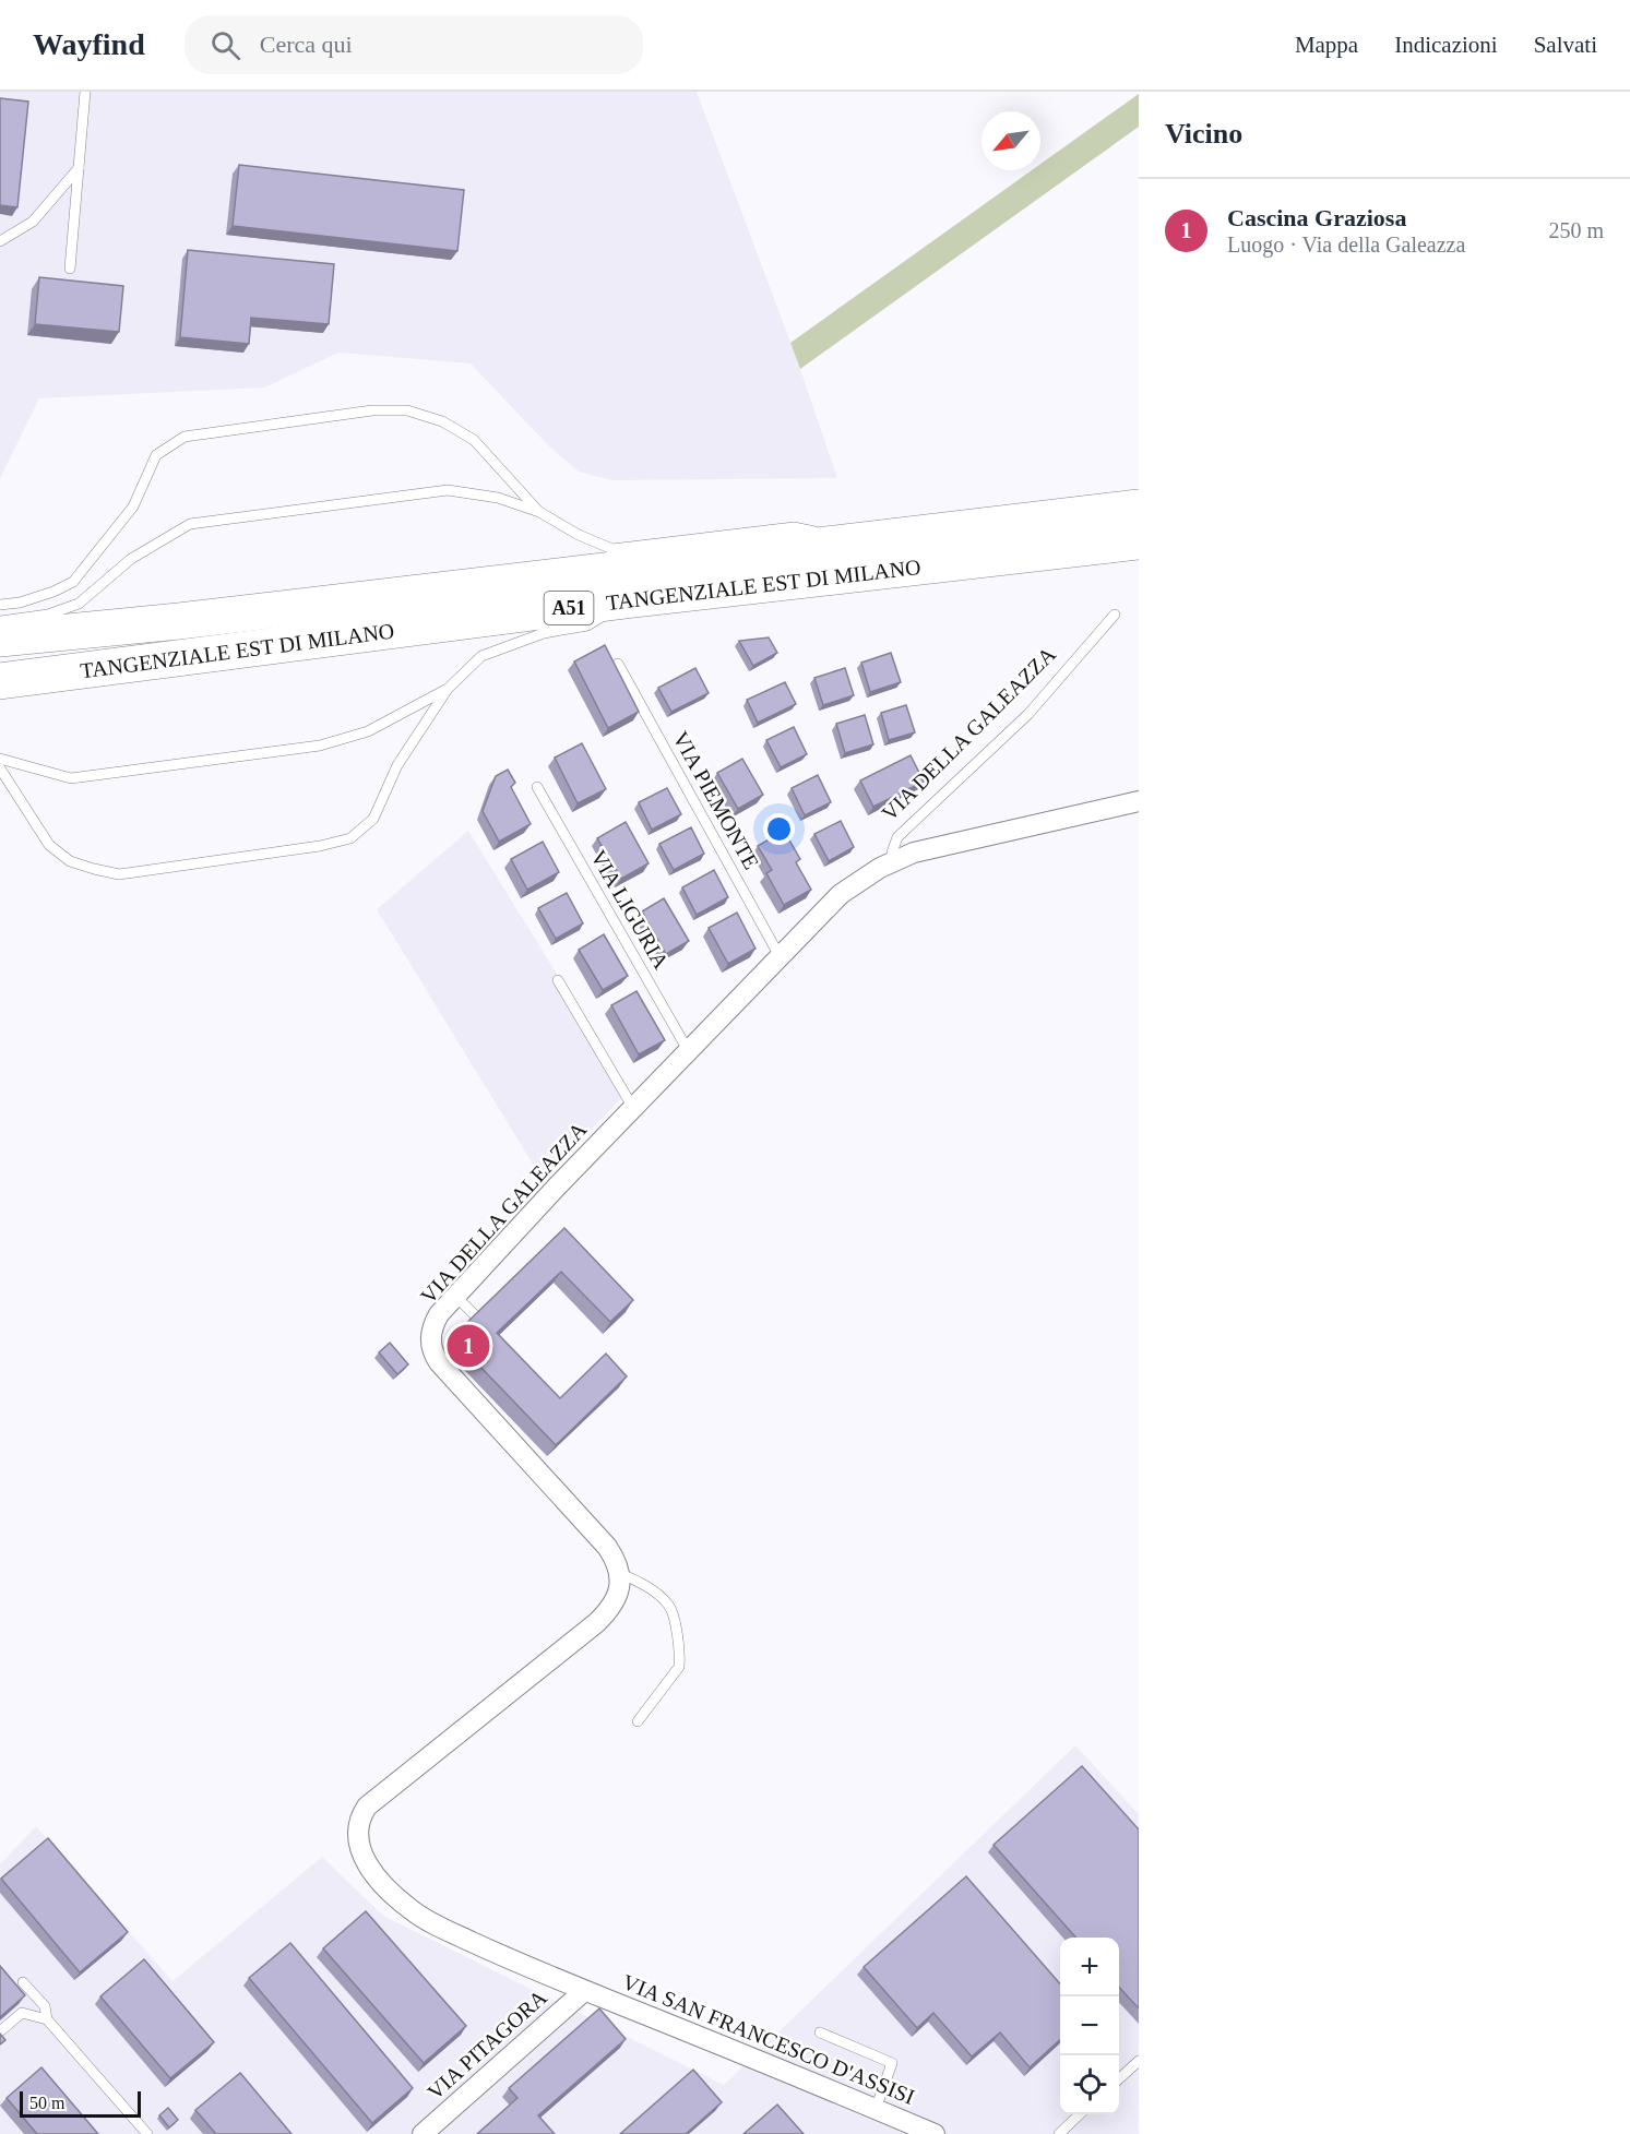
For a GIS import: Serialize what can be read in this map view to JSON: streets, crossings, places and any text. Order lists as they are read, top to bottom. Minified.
{"streets":{"highway":["TANGENZIALE EST DI MILANO","A51"],"street":["VIA DELLA GALEAZZA","VIA SAN FRANCESCO D'ASSISI","VIA PITAGORA"],"lane":["VIA PIEMONTE","VIA LIGURIA"]},"crossings":[["VIA DELLA GALEAZZA","VIA PIEMONTE"],["VIA DELLA GALEAZZA","VIA LIGURIA"],["VIA SAN FRANCESCO D'ASSISI","VIA PITAGORA"]],"scale_bar":"50 m","north":"bottom left","page":{"header":"Wayfind","search":"Cerca qui","nav":["Mappa","Indicazioni","Salvati"],"heading":"Vicino","list":[{"mark":"1","name":"Cascina Graziosa","note":"Luogo · Via della Galeazza","value":"250 m"}],"pins":"1","map_buttons":["+","−"],"scale":"50 m"}}
